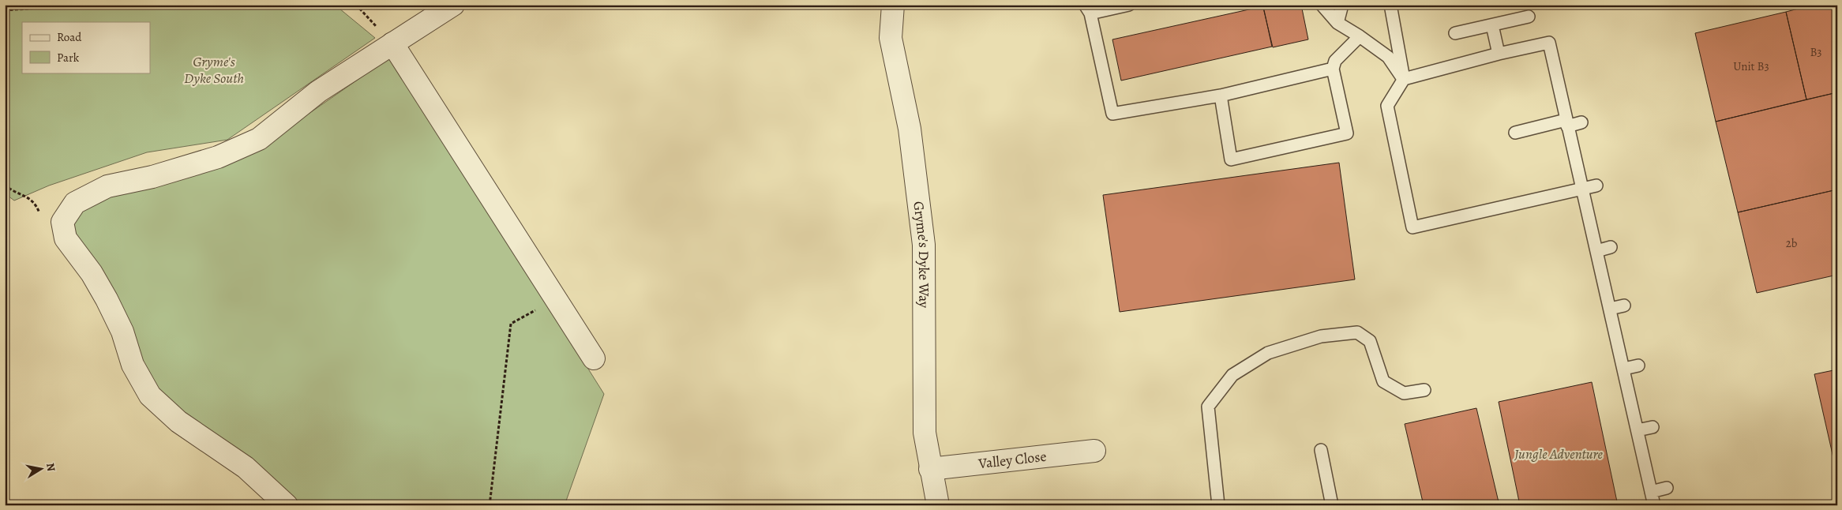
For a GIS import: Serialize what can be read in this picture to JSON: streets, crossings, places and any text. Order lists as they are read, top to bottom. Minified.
{"streets":{"street":["Gryme's Dyke Way","Valley Close"]},"crossings":[["Gryme's Dyke Way","Valley Close"]],"parks":["Gryme's Dyke South","Jungle Adventure"],"house_numbers":["B3","Unit B3","2b"],"legend":["Road","Park"],"north":"right"}
